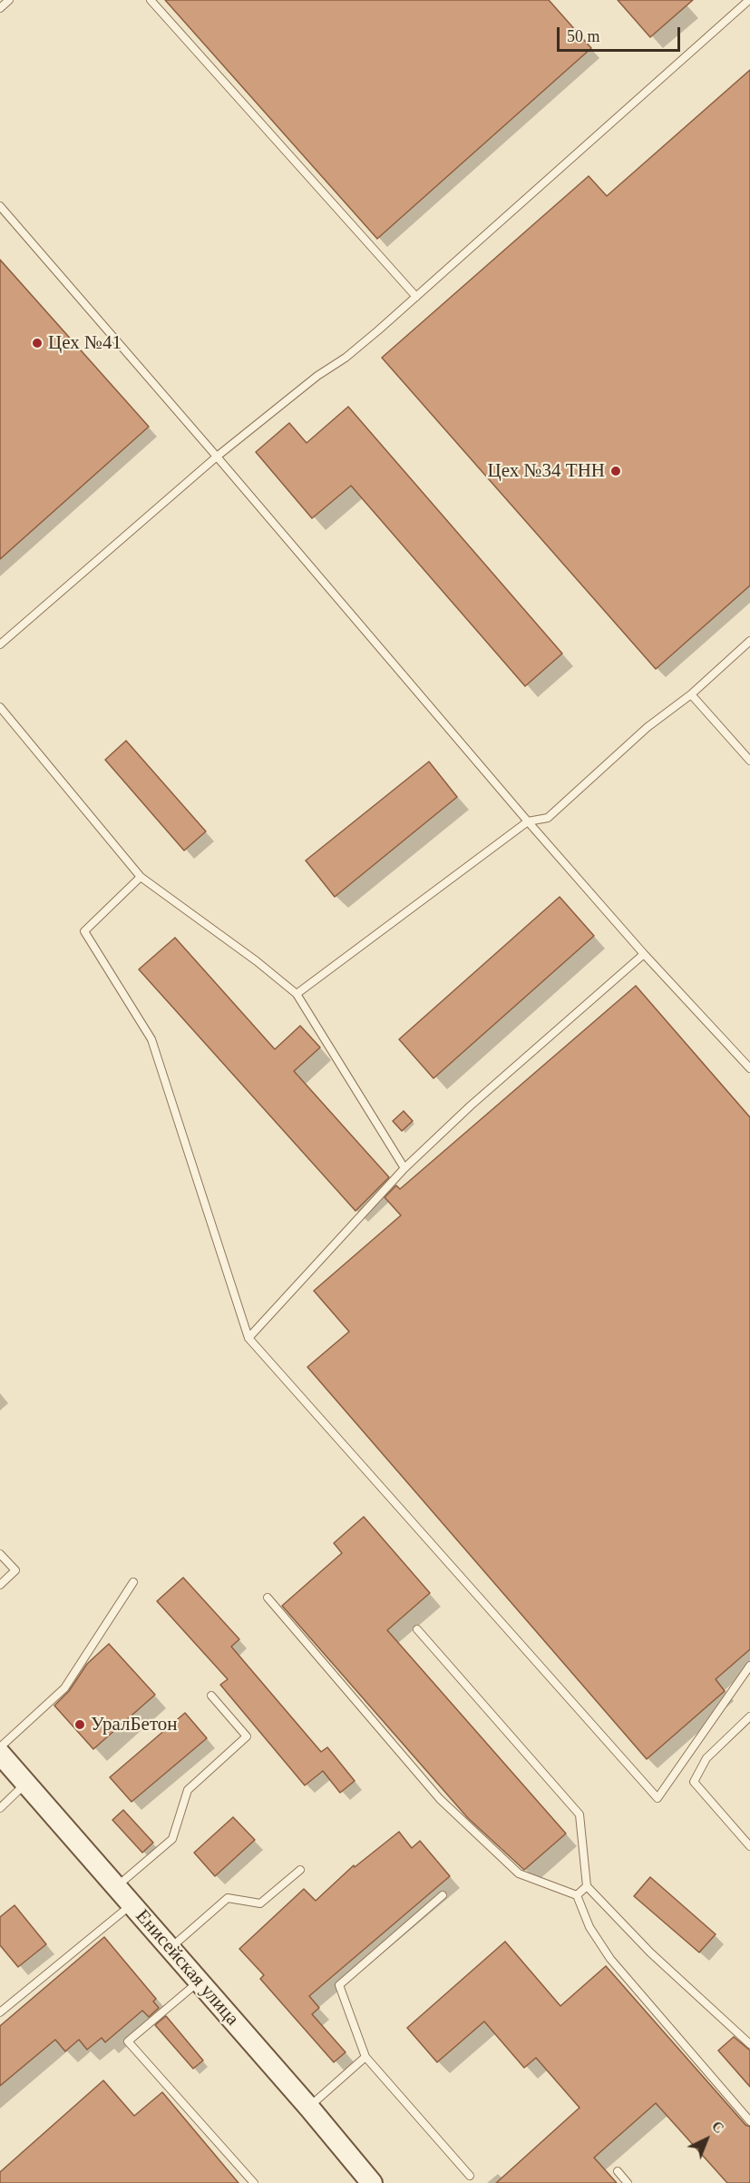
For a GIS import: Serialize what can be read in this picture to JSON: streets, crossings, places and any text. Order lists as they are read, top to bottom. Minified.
{"streets":{"street":["Енисейская улица"]},"places":["Цех №41","Цех №34 ТНН","УралБетон"],"scale_bar":"50 m","north":"top right"}
